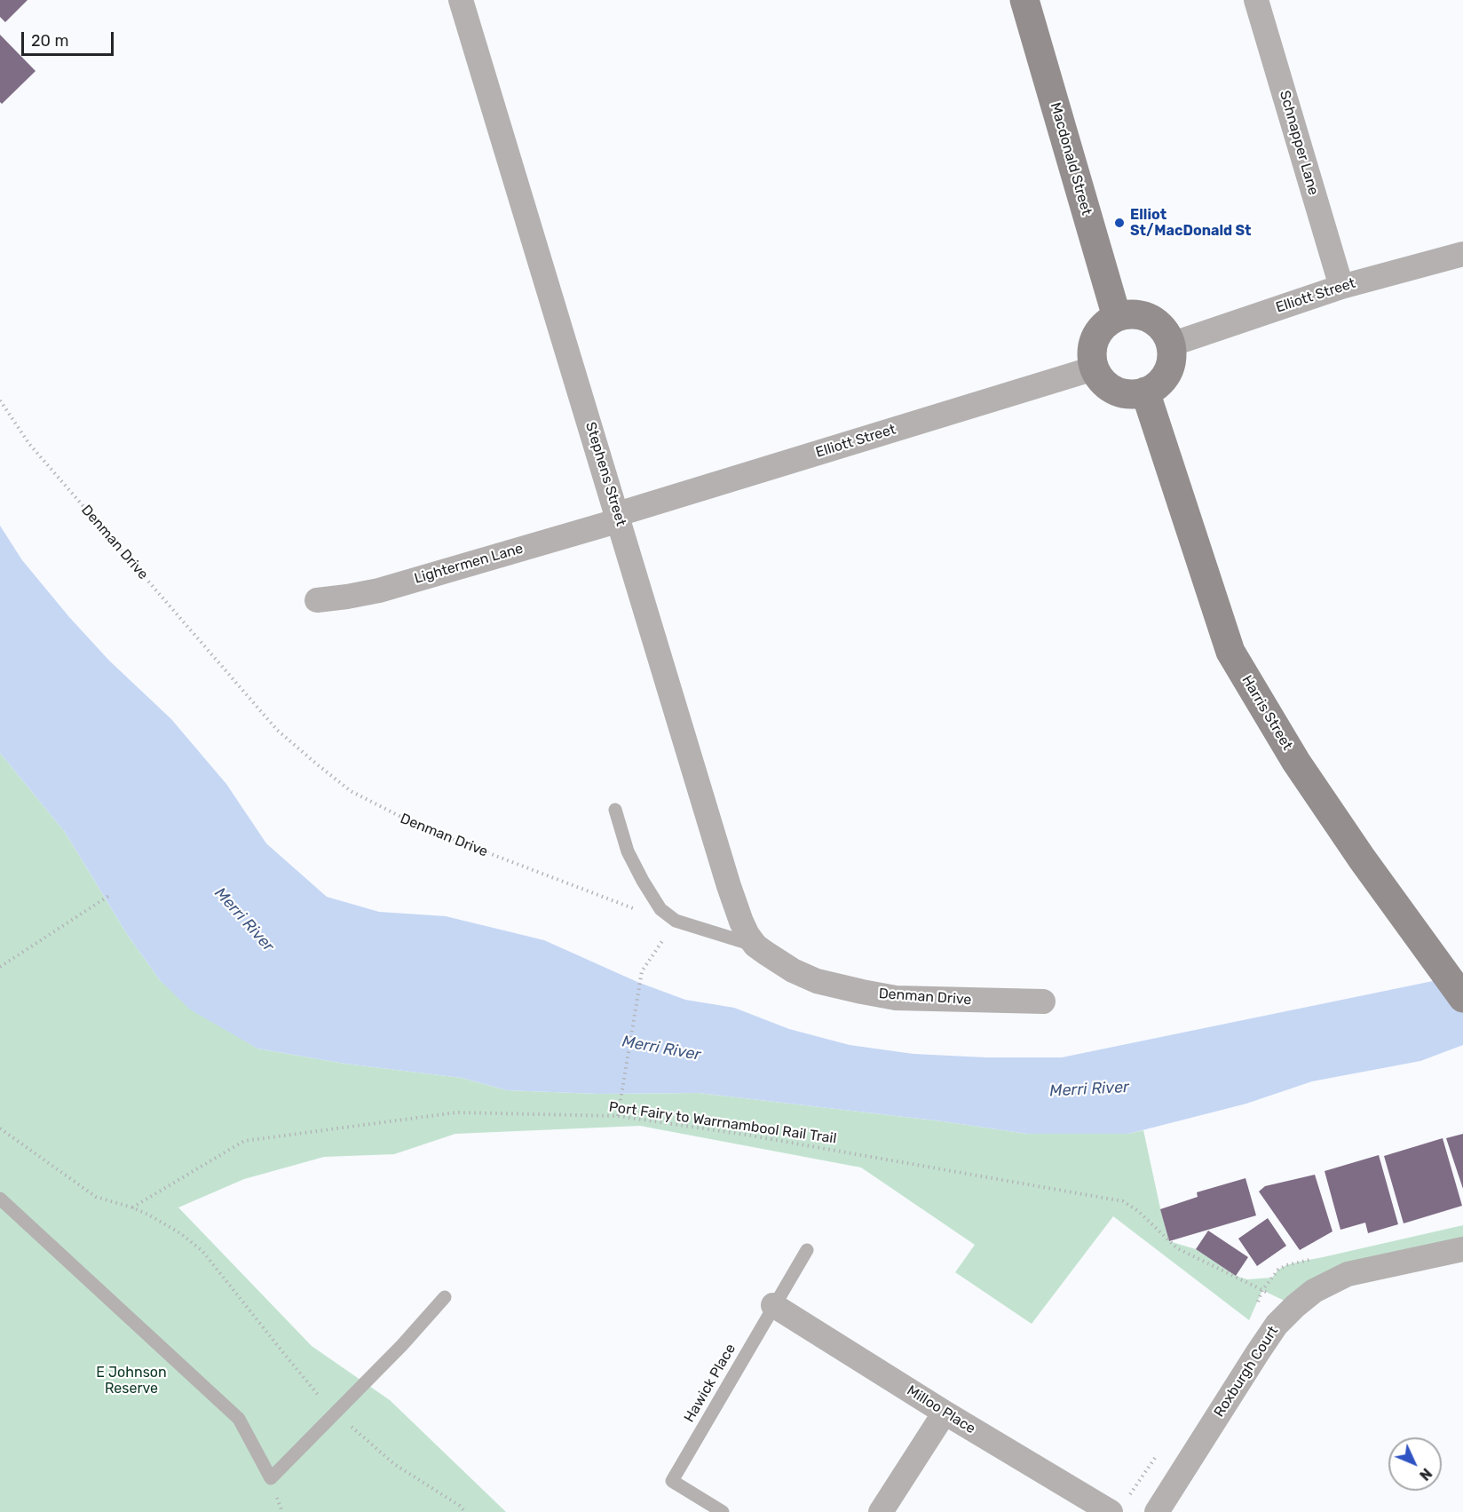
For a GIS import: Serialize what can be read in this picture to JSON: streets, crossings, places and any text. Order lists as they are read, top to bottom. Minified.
{"streets":{"street":["Schnapper Lane","Macdonald Street","Elliott Street","Stephens Street","Denman Drive","Lightermen Lane","Harris Street","Roxburgh Court","Milloo Place"],"lane":["Hawick Place"],"path":["Port Fairy to Warrnambool Rail Trail"]},"crossings":[["Schnapper Lane","Elliott Street"],["Macdonald Street","Elliott Street"],["Macdonald Street","Harris Street"],["Elliott Street","Stephens Street"],["Elliott Street","Lightermen Lane"],["Elliott Street","Harris Street"],["Stephens Street","Denman Drive"],["Stephens Street","Lightermen Lane"],["Hawick Place","Milloo Place"]],"water":["Merri River"],"parks":["E Johnson Reserve"],"places":["Elliot St/MacDonald St"],"scale_bar":"20 m","north":"bottom right"}
